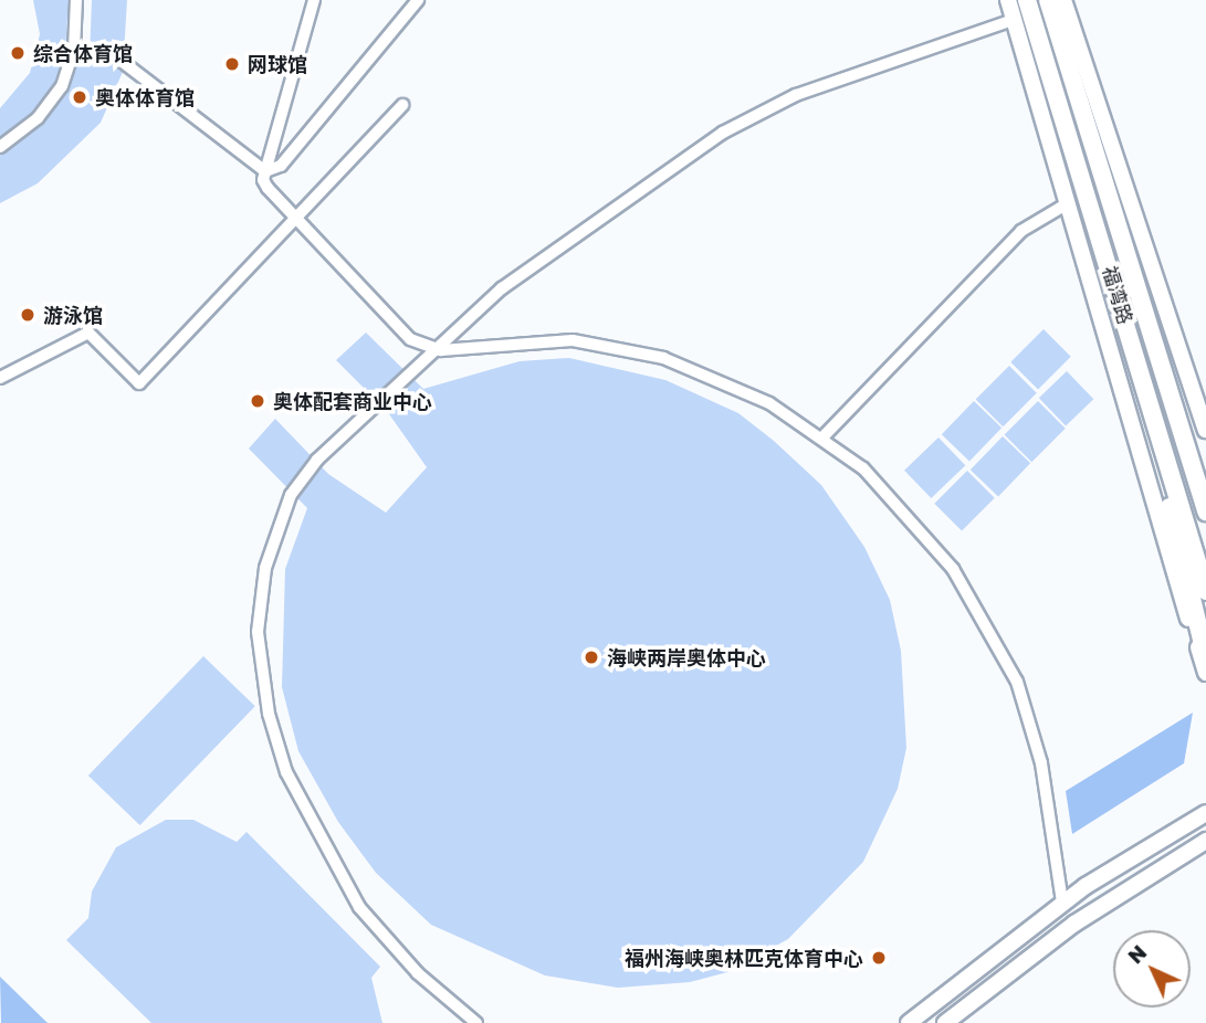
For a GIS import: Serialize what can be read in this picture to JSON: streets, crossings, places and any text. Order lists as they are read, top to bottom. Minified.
{"streets":{"highway":["福湾路"]},"places":["综合体育馆","网球馆","奥体体育馆","游泳馆","奥体配套商业中心","海峡两岸奥体中心","福州海峡奥林匹克体育中心"],"north":"top left"}
